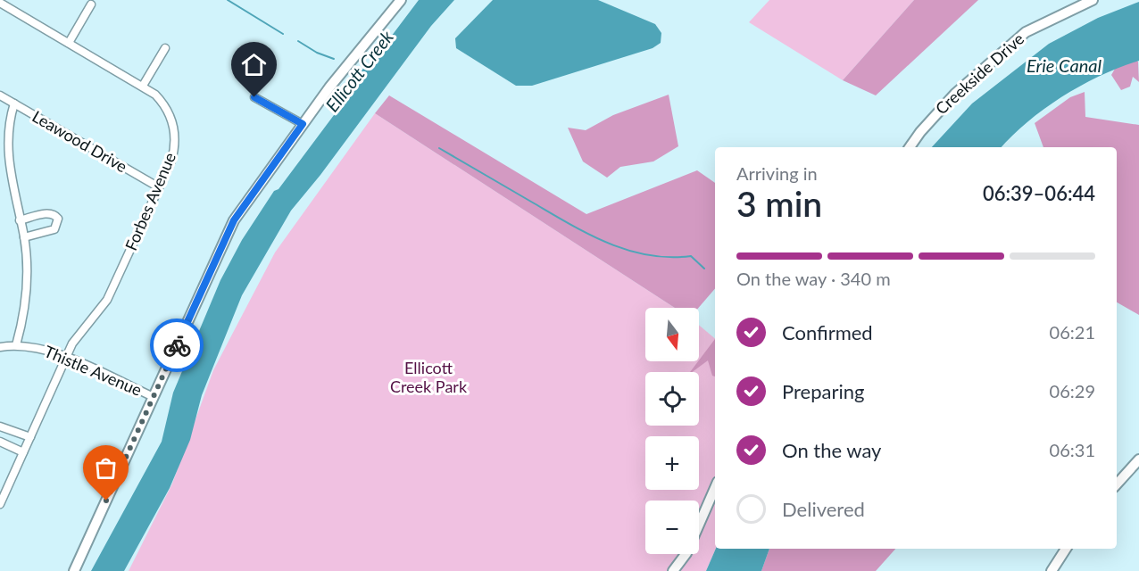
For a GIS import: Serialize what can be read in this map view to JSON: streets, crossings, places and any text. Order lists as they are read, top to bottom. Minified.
{"streets":{"street":["Creekside Drive","Leawood Drive","Forbes Avenue","Thistle Avenue"]},"crossings":[["Leawood Drive","Forbes Avenue"],["Forbes Avenue","Thistle Avenue"]],"water":["Erie Canal","Ellicott Creek"],"parks":["Ellicott Creek Park"],"north":"bottom","page":{"heading":["3 min","Arriving in","06:39–06:44"],"bar":"On the way · 340 m","list":[["Confirmed","06:21"],["Preparing","06:29"],["On the way","06:31"],"Delivered"],"map_buttons":["+","−"]}}
